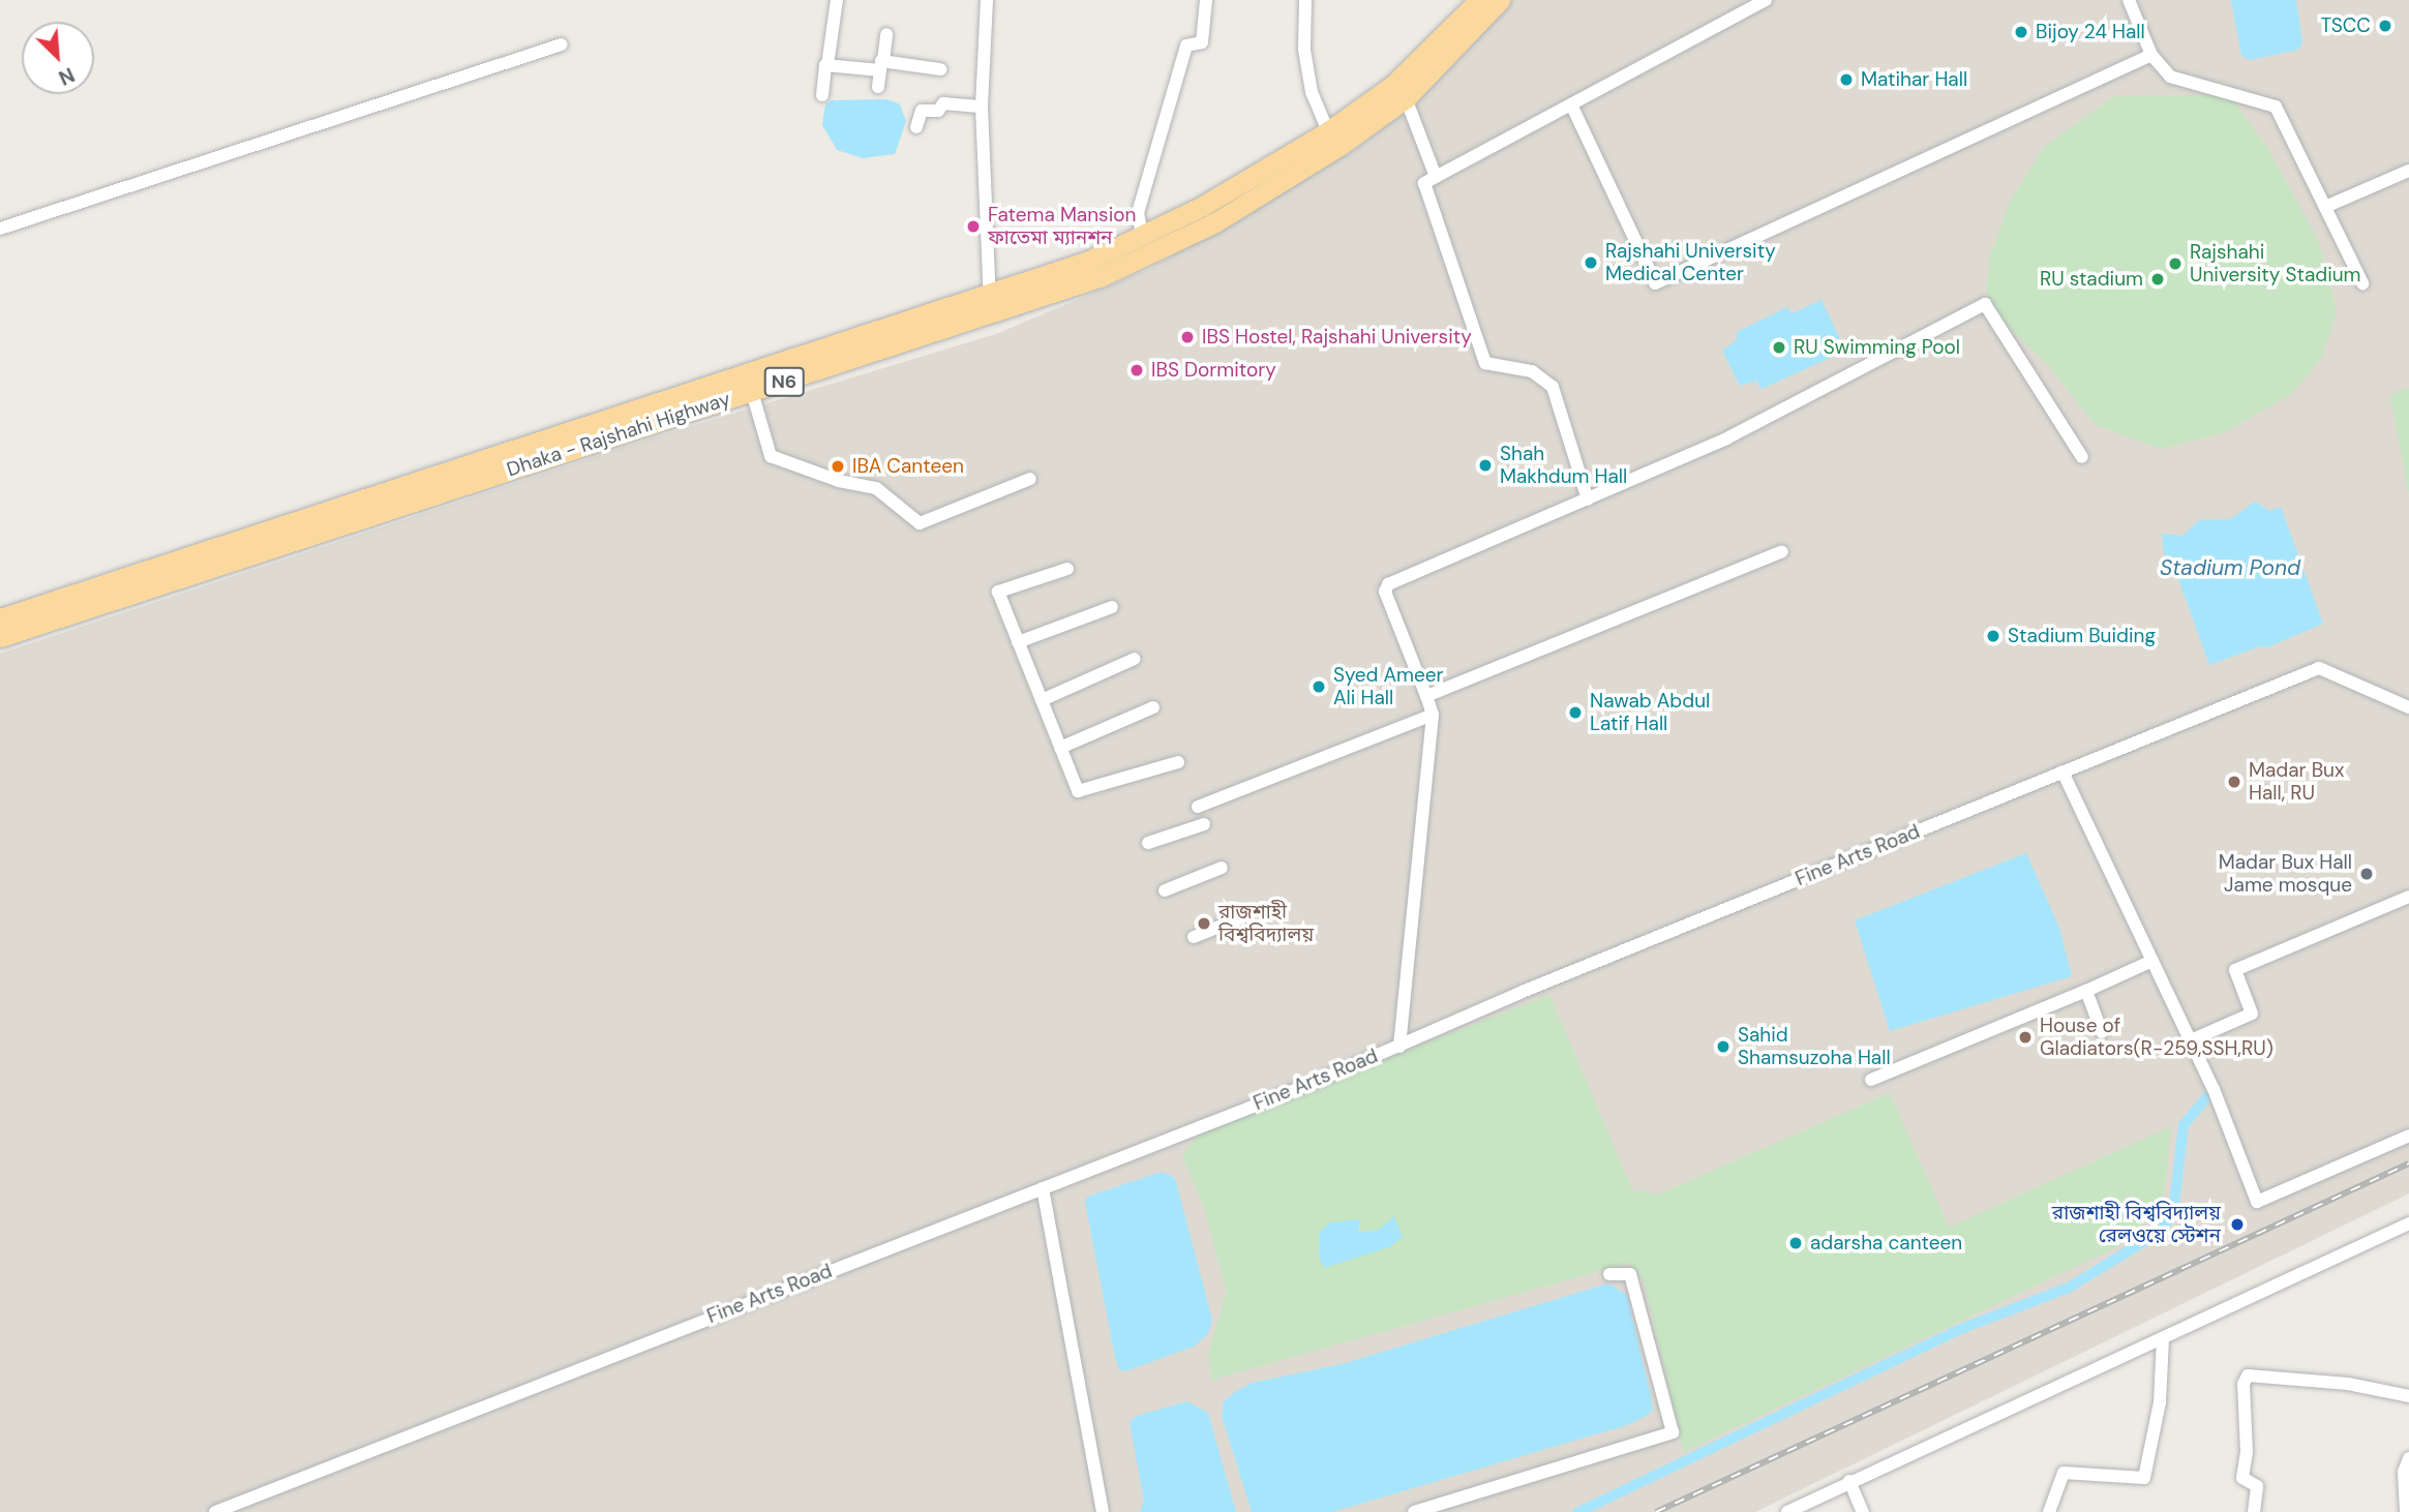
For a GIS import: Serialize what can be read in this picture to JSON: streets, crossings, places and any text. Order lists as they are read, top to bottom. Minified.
{"streets":{"highway":["N6","Dhaka - Rajshahi Highway"],"street":["Fine Arts Road"]},"water":["Stadium Pond"],"places":["TSCC","Bijoy 24 Hall","Matihar Hall","Fatema Mansion ফাতেমা ম্যানশন","Rajshahi University Medical Center","Rajshahi University Stadium","RU stadium","IBS Hostel, Rajshahi University","RU Swimming Pool","IBS Dormitory","Shah Makhdum Hall","IBA Canteen","Stadium Buiding","Syed Ameer Ali Hall","Nawab Abdul Latif Hall","Madar Bux Hall, RU","Madar Bux Hall Jame mosque","রাজশাহী বিশ্ববিদ্যালয়","House of Gladiators(R-259,SSH,RU)","Sahid Shamsuzoha Hall","রাজশাহী বিশ্ববিদ্যালয় রেলওয়ে স্টেশন","adarsha canteen"],"north":"bottom right"}
